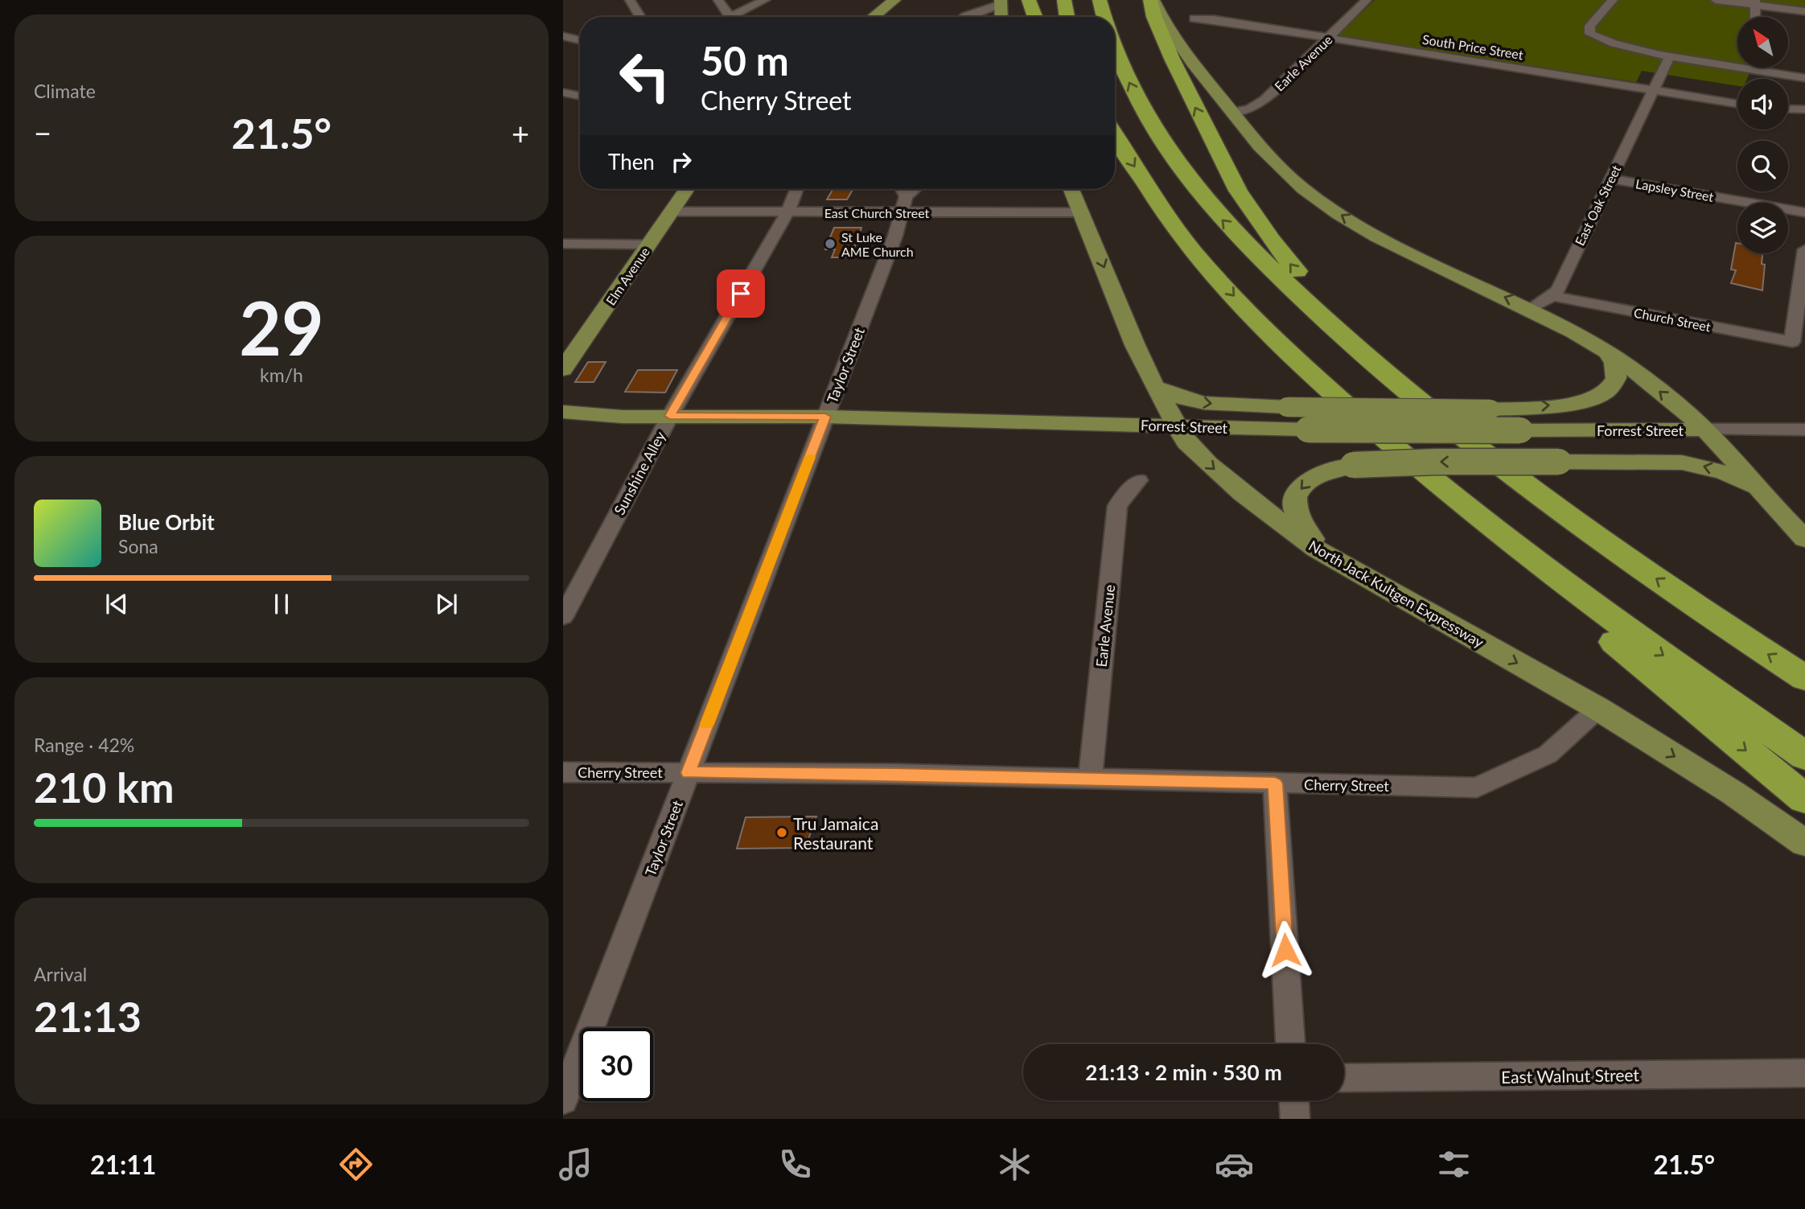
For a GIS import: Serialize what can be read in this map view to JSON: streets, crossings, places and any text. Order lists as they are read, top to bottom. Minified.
{"streets":{"main road":["Elm Avenue","Forrest Street","North Jack Kultgen Expressway"],"street":["South Price Street","Earle Avenue","Lapsley Street","East Oak Street","East Church Street","Church Street","Taylor Street","Sunshine Alley","Cherry Street","East Walnut Street"]},"crossings":[["South Price Street","Earle Avenue"],["South Price Street","East Oak Street"],["Earle Avenue","Cherry Street"],["Lapsley Street","East Oak Street"],["East Oak Street","Church Street"],["East Church Street","Elm Avenue"],["East Church Street","Taylor Street"],["East Church Street","Sunshine Alley"],["East Church Street","North Jack Kultgen Expressway"],["Taylor Street","Forrest Street"],["Taylor Street","Cherry Street"],["Forrest Street","Sunshine Alley"],["Forrest Street","North Jack Kultgen Expressway"],["North Jack Kultgen Expressway","Cherry Street"]],"one_way":["North Jack Kultgen Expressway"],"places":["St Luke AME Church","Tru Jamaica Restaurant"],"north":"top left","page":{"tile":["Climate",["29","km/h"],["Range · 42%","210 km"],["Arrival","21:13"]],"turn":["50 m","Cherry Street"],"heat":["−","21.5°","+"],"then":"Then","song":["Blue Orbit","Sona"],"limit":"30","trip":"21:13 · 2 min · 530 m","tabs":["21:11","21.5°"]}}
